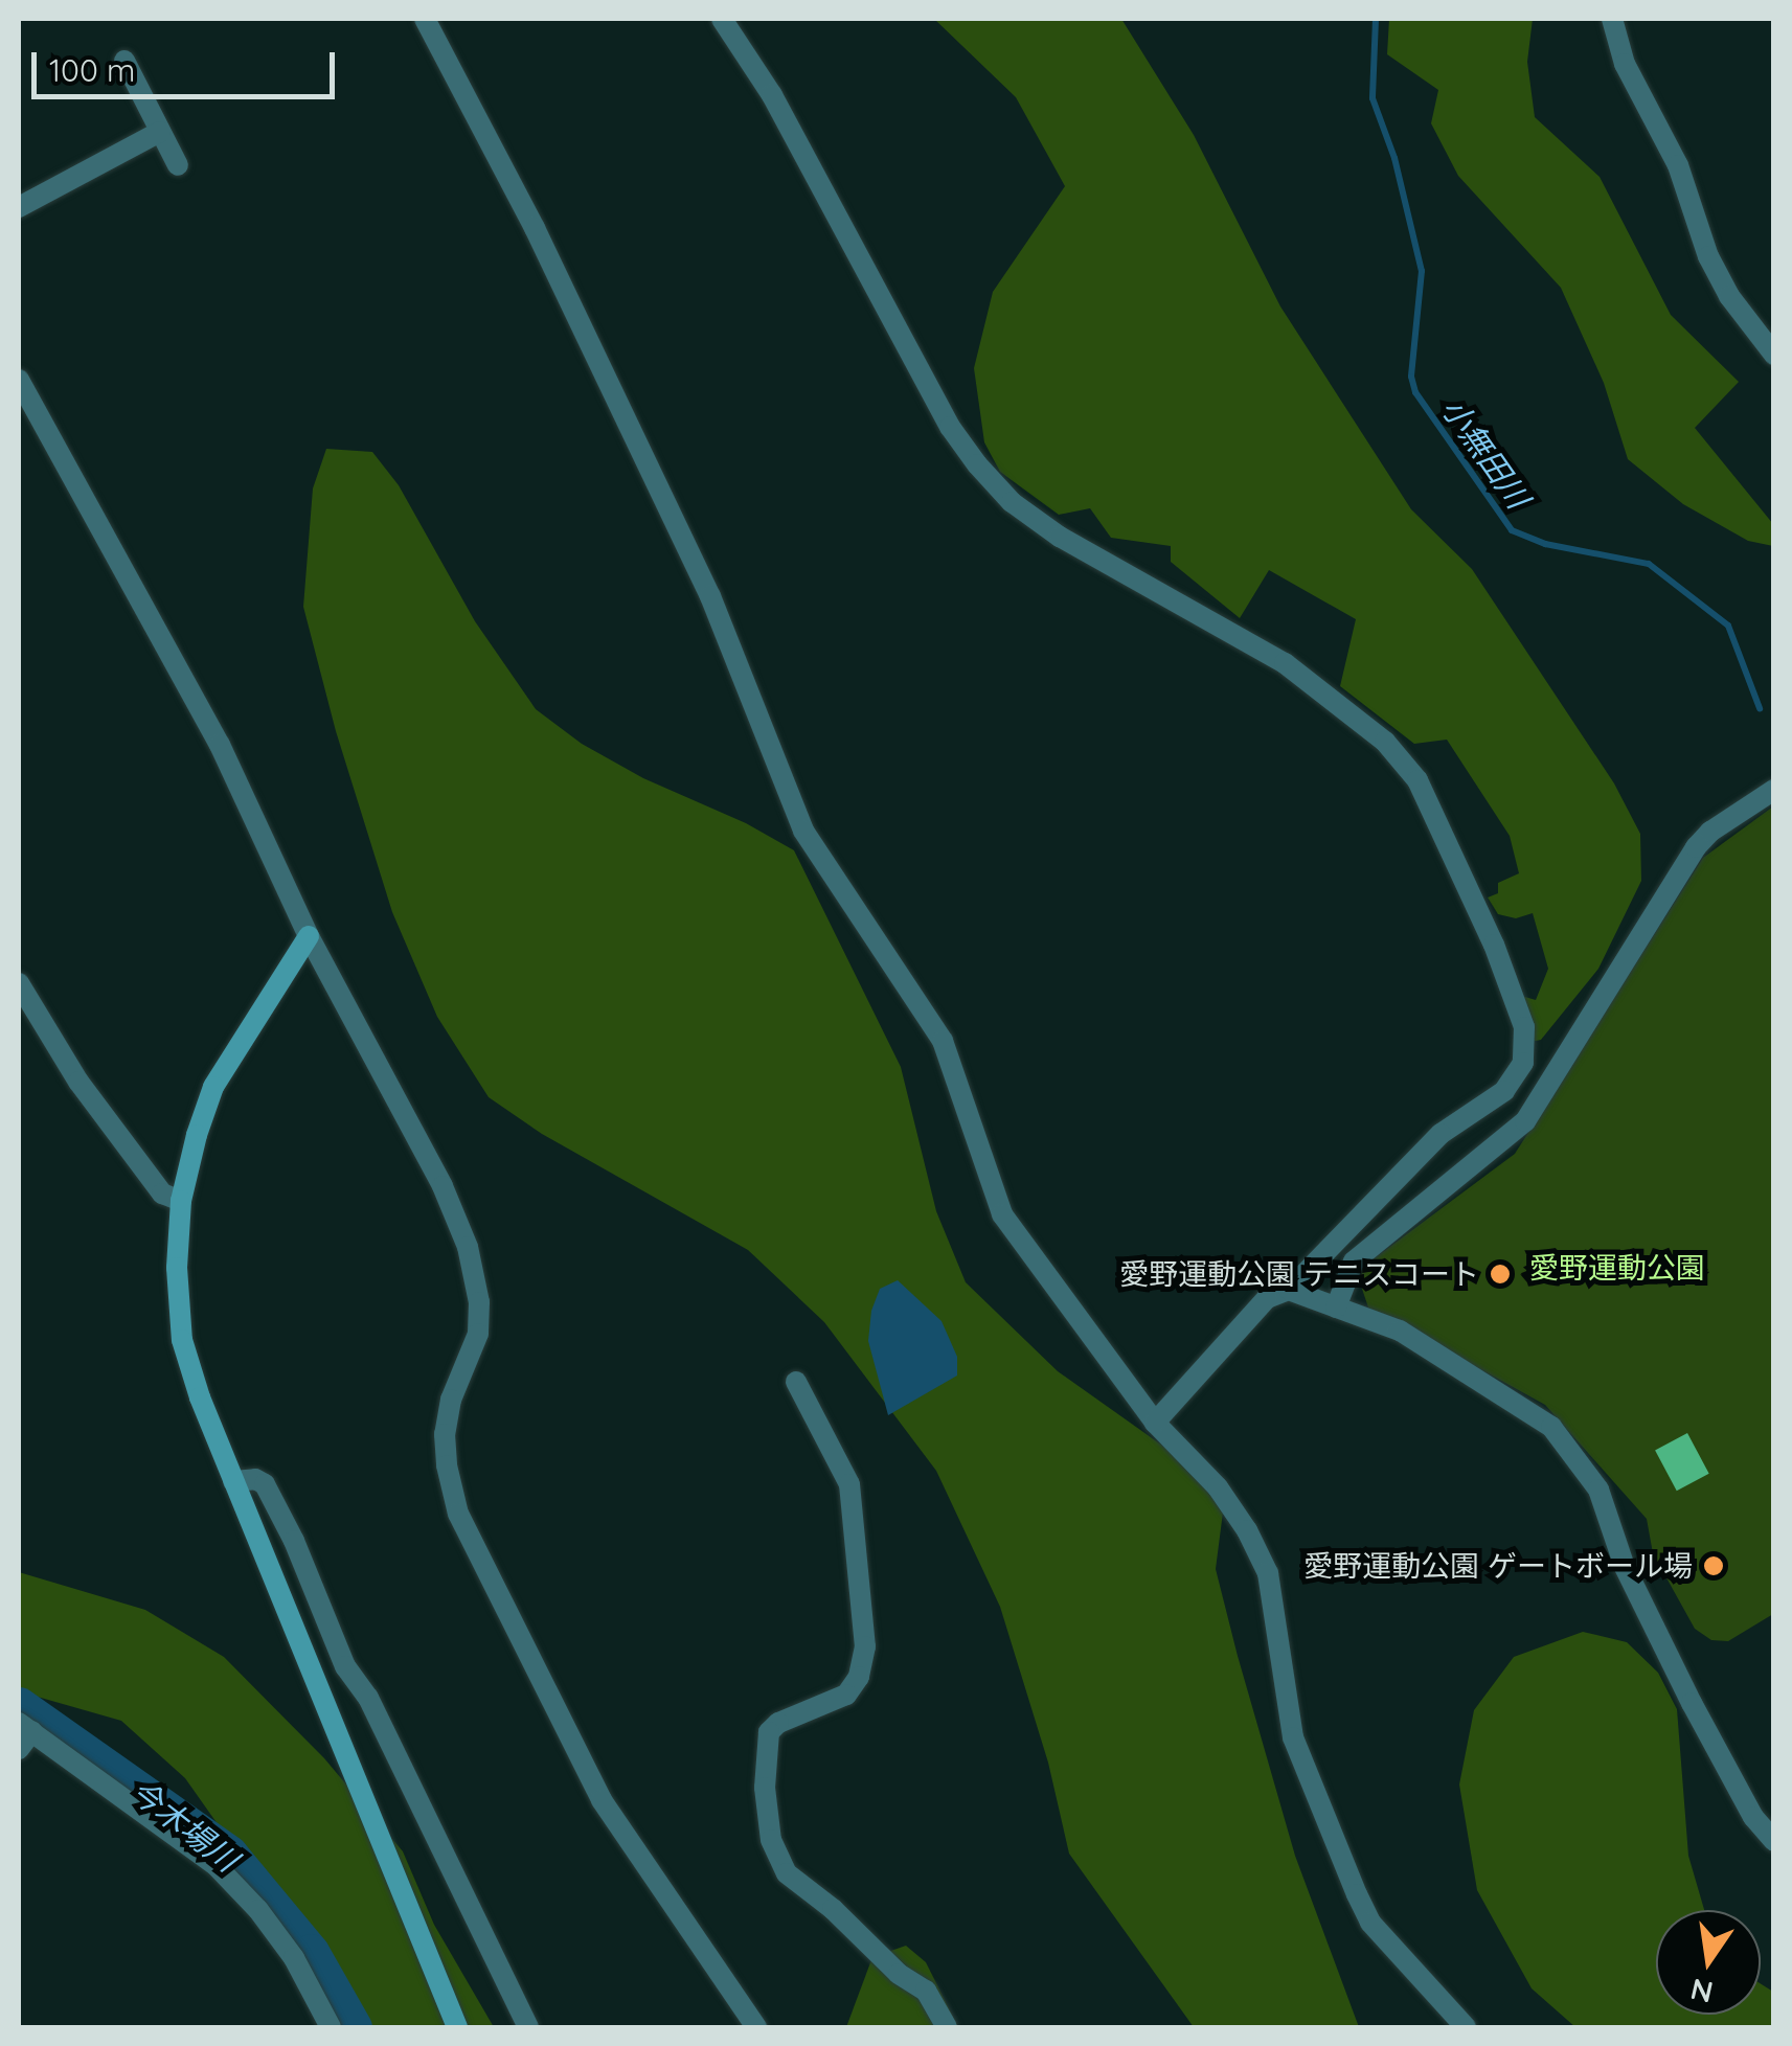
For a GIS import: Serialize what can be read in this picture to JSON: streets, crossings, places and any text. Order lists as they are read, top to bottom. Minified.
{"water":["小無田川","今木場川"],"parks":["愛野運動公園"],"places":["愛野運動公園 テニスコート","愛野運動公園 ゲートボール場"],"scale_bar":"100 m","north":"bottom"}
